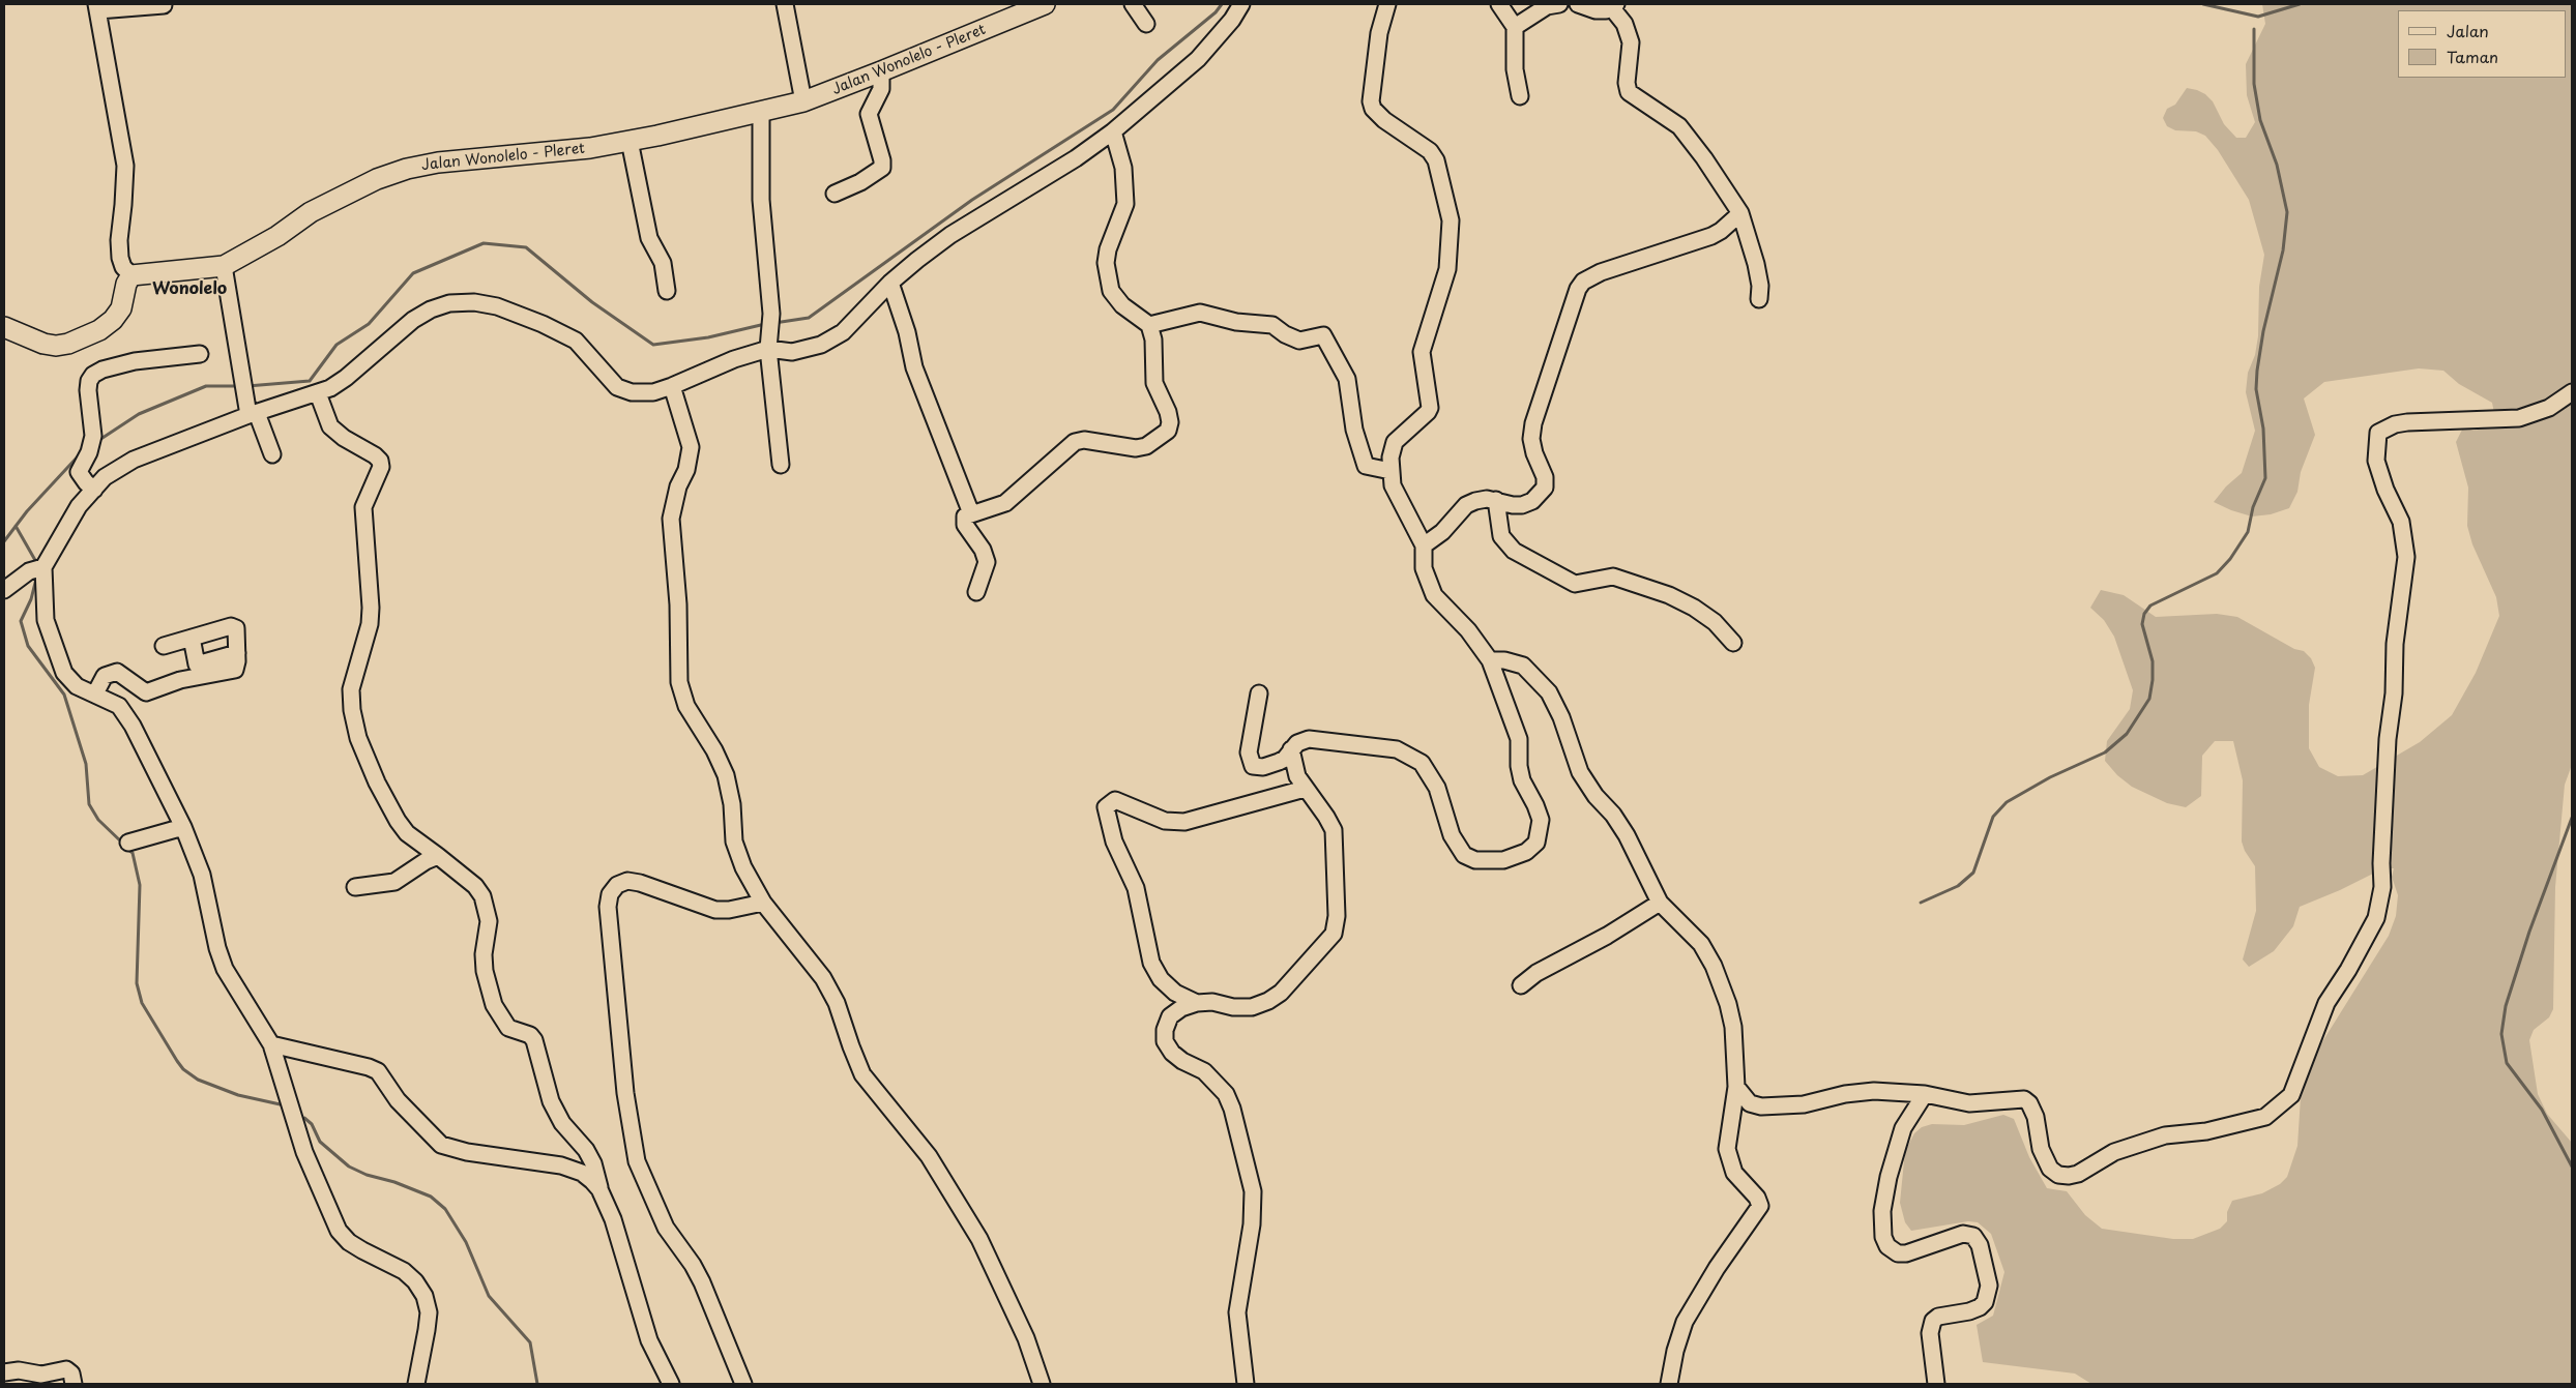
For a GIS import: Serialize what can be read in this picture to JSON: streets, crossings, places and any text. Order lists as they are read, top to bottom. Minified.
{"streets":{"main road":["Jalan Wonolelo - Pleret"]},"districts":["Wonolelo"],"legend":["Jalan","Taman"]}
